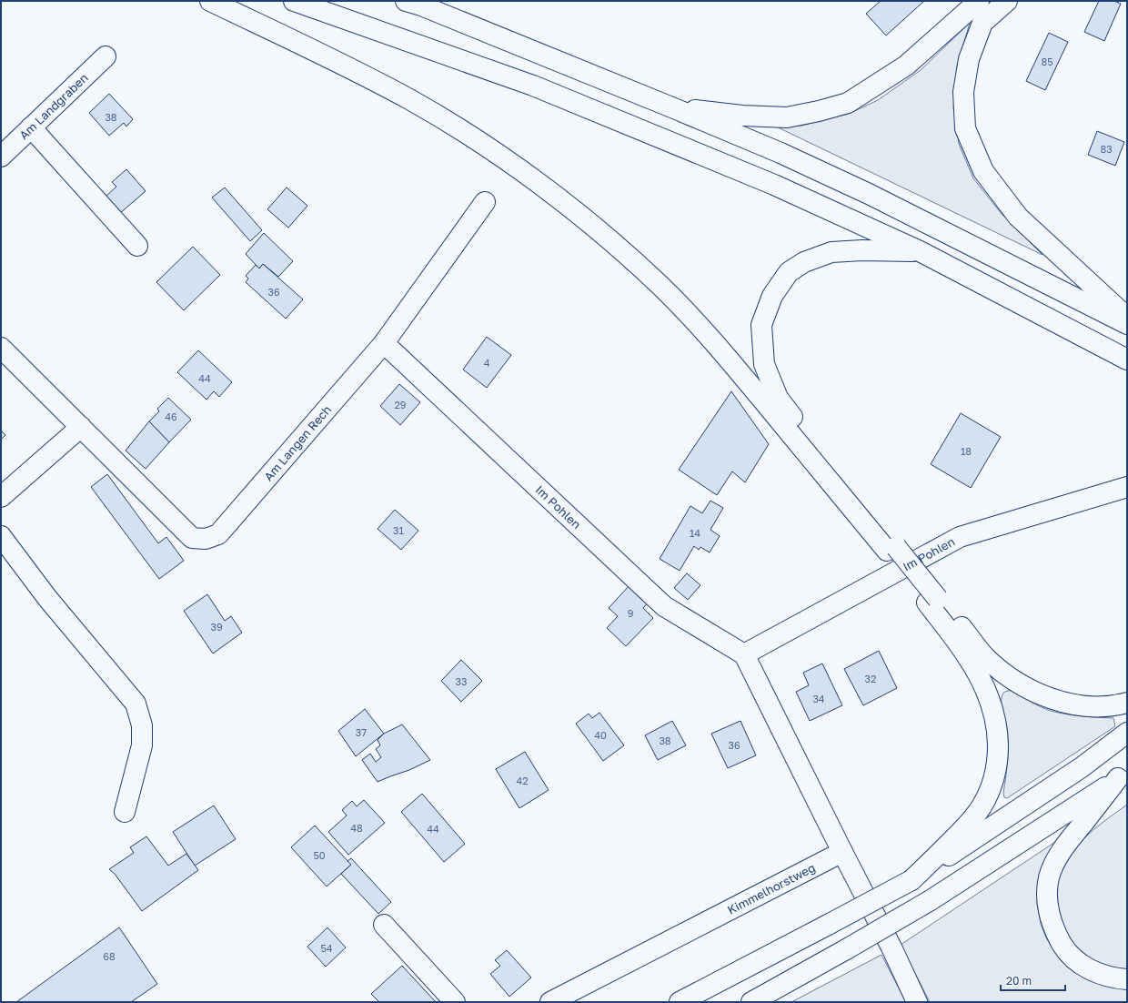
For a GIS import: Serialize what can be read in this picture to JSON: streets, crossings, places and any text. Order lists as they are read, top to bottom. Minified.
{"streets":{"main road":["Am Landgraben","Am Langen Rech","Im Pohlen","Kimmelhorstweg"]},"crossings":[["Am Langen Rech","Im Pohlen"]],"house_numbers":["85","38","83","36","4","44","29","46","18","31","14","9","39","32","33","34","37","40","38","36","42","48","44","50","54","68"],"scale_bar":"20 m"}
